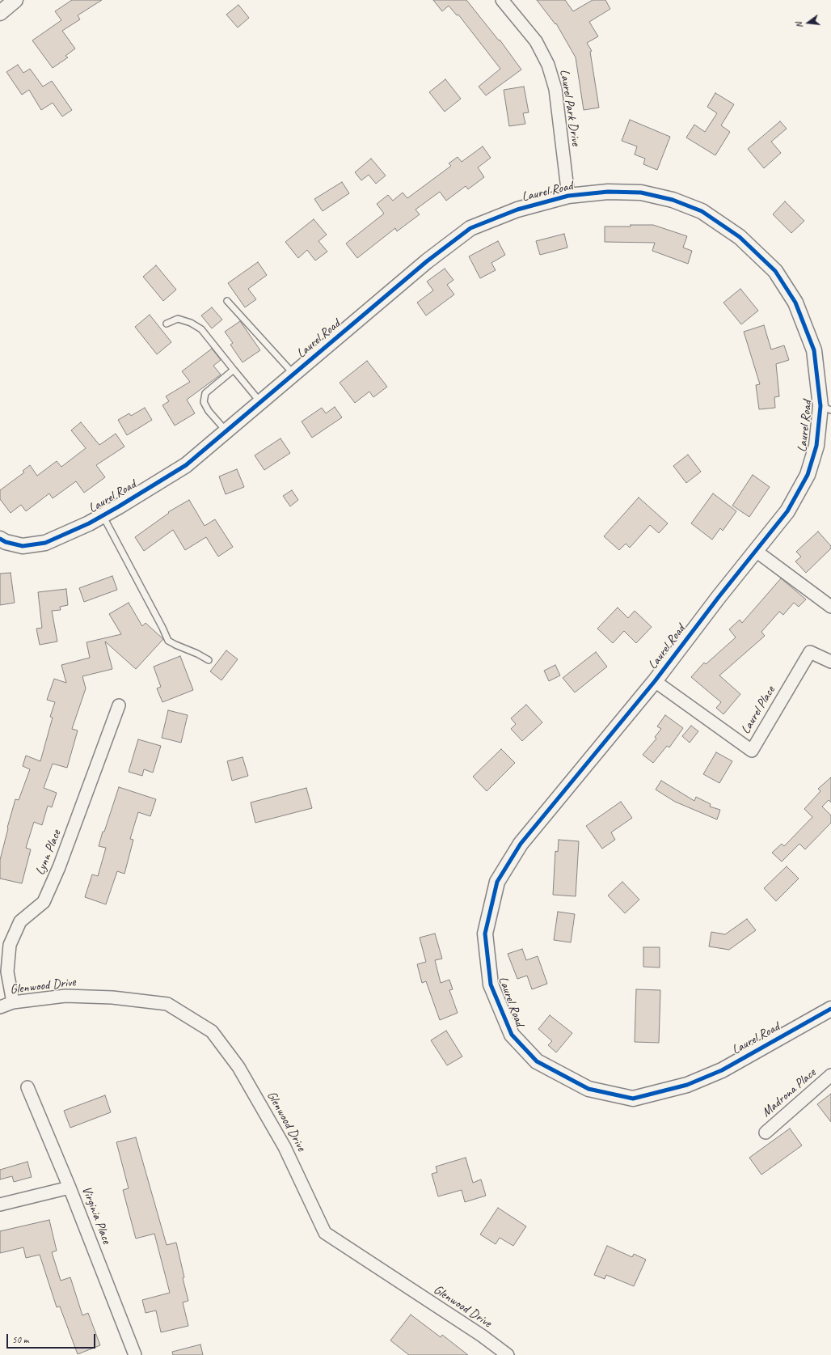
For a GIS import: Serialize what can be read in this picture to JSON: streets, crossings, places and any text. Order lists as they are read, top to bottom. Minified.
{"streets":{"street":["Laurel Park Drive","Laurel Road","Laurel Place","Lynn Place","Glenwood Drive","Madrona Place","Virginia Place"]},"crossings":[["Laurel Park Drive","Laurel Road"],["Laurel Road","Laurel Place"],["Lynn Place","Glenwood Drive"]],"scale_bar":"50 m","north":"left"}
